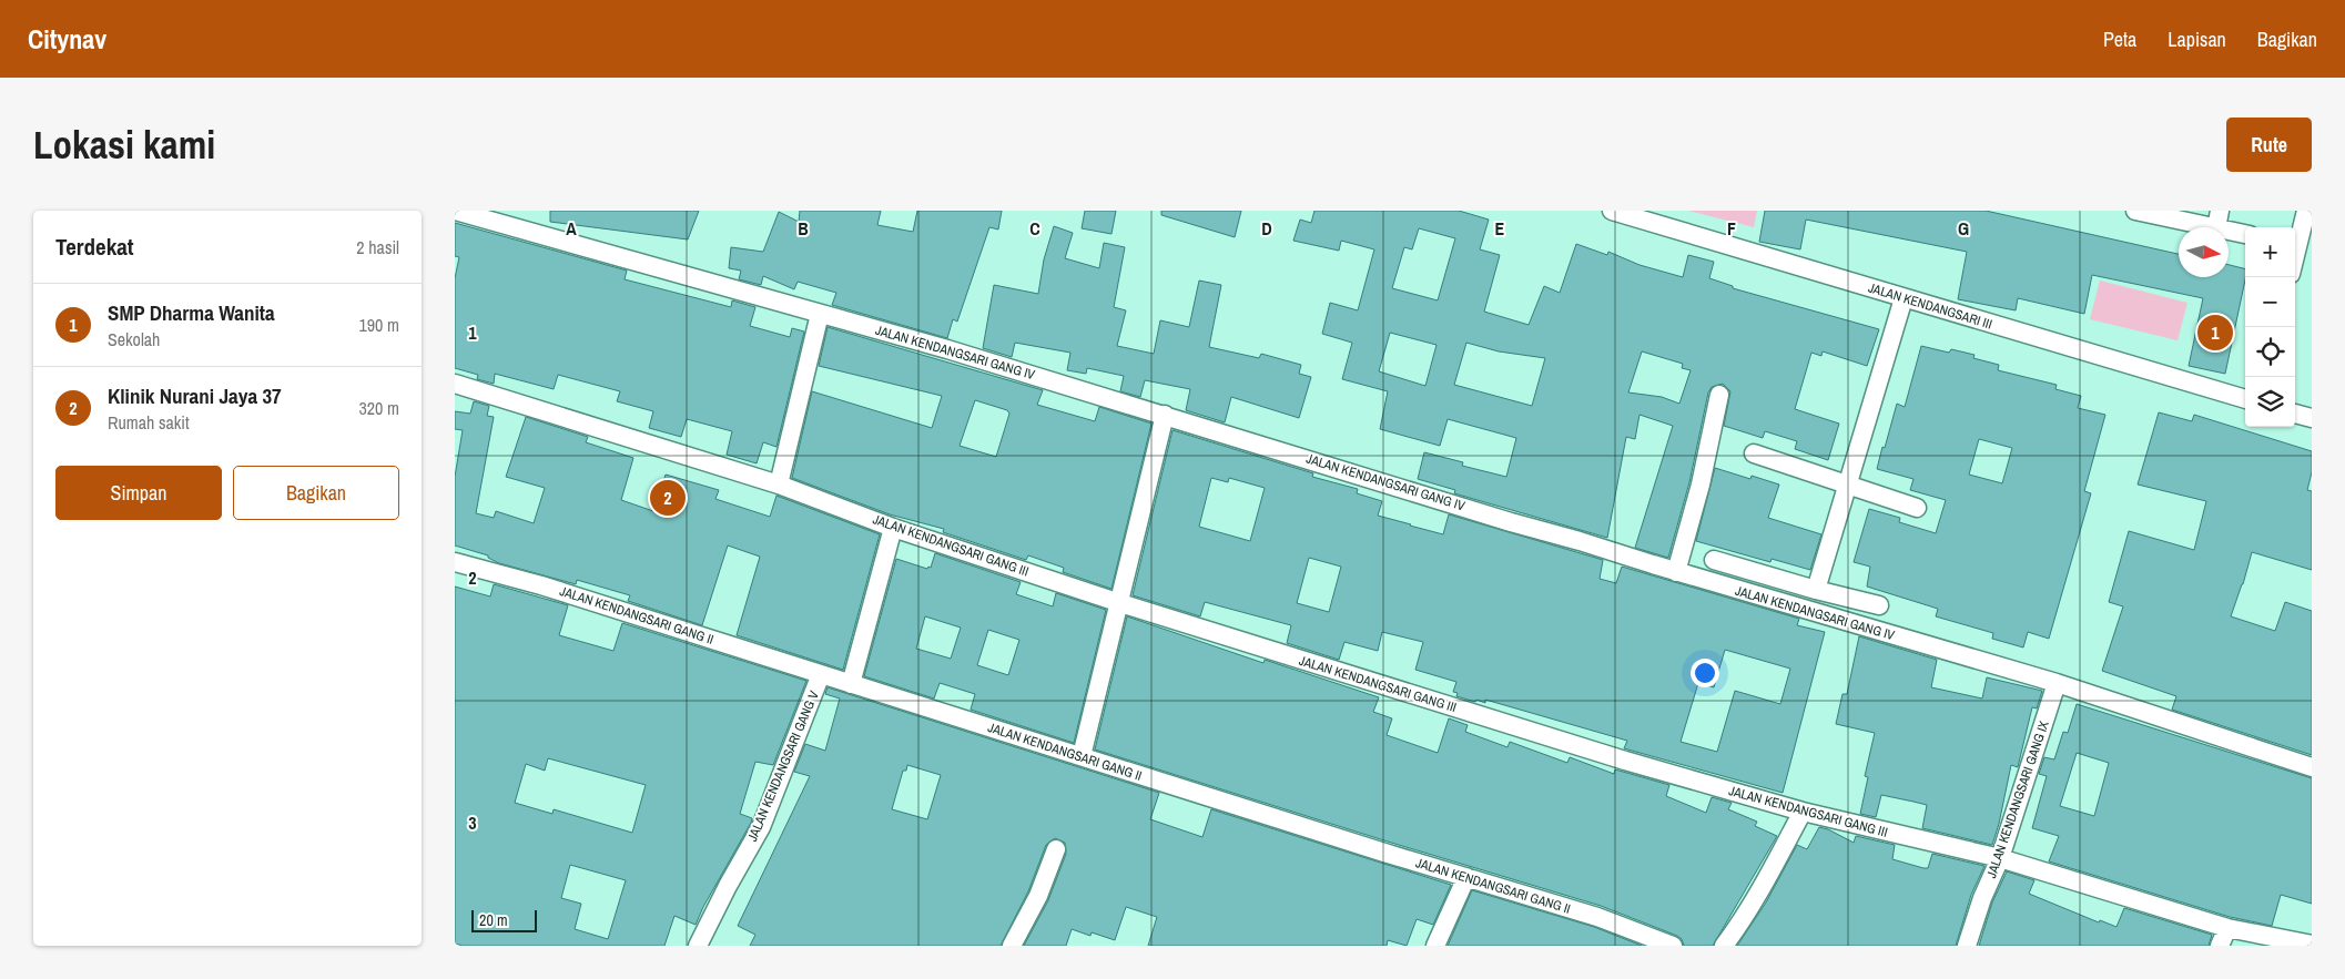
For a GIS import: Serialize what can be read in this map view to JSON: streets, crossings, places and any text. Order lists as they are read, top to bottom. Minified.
{"streets":{"street":["JALAN KENDANGSARI III","JALAN KENDANGSARI GANG IV","JALAN KENDANGSARI GANG III","JALAN KENDANGSARI GANG II","JALAN KENDANGSARI GANG V","JALAN KENDANGSARI GANG IX"]},"crossings":[["JALAN KENDANGSARI GANG IV","JALAN KENDANGSARI GANG IX"],["JALAN KENDANGSARI GANG III","JALAN KENDANGSARI GANG IX"],["JALAN KENDANGSARI GANG II","JALAN KENDANGSARI GANG V"]],"scale_bar":"20 m","north":"right","page":{"header":"Citynav","nav":["Peta","Lapisan","Bagikan"],"buttons":["Rute",["Simpan","Bagikan"]],"title":"Lokasi kami","heading":["Terdekat","2 hasil"],"map_buttons":["+","−"],"list":[{"mark":"1","name":"SMP Dharma Wanita","note":"Sekolah","value":"190 m"},{"mark":"2","name":"Klinik Nurani Jaya 37","note":"Rumah sakit","value":"320 m"}],"pins":["1","2"],"scale":"20 m"},"grid":{"columns":["A","B","C","D","E","F","G"],"rows":["1","2","3"]}}
